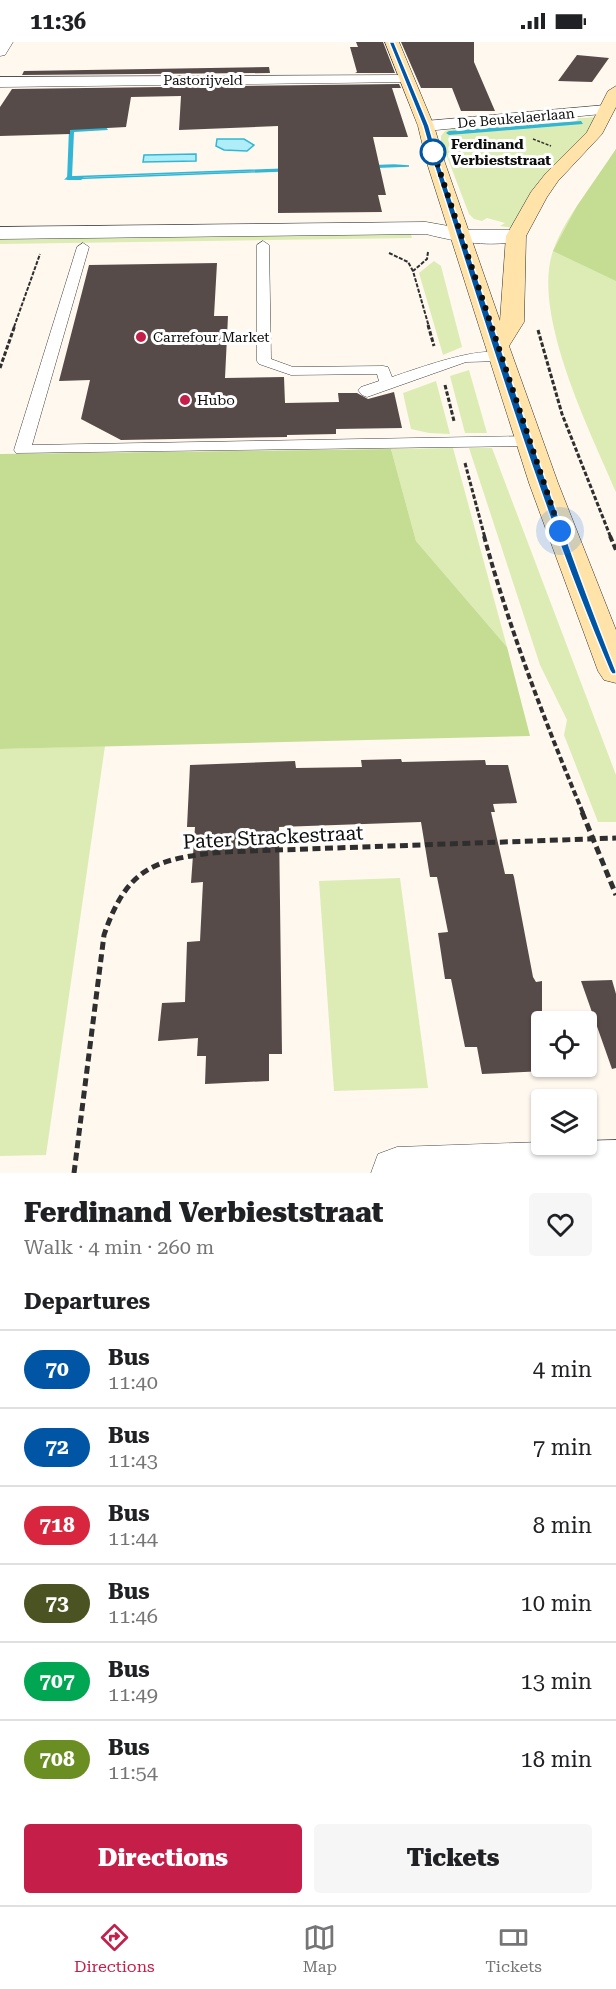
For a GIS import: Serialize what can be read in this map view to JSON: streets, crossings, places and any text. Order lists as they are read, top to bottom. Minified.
{"streets":{"main road":["De Beukelaerlaan"],"street":["Pastorijveld"],"path":["Pater Strackestraat"]},"places":["Ferdinand Verbieststraat","Carrefour Market","Hubo"],"lines":["bus line 70"],"page":{"status":"11:36","heading":[["Ferdinand Verbieststraat","Walk · 4 min · 260 m"],"Departures"],"list":[{"mark":"70","name":"Bus","note":"11:40","value":"4 min"},{"mark":"72","name":"Bus","note":"11:43","value":"7 min"},{"mark":"718","name":"Bus","note":"11:44","value":"8 min"},{"mark":"73","name":"Bus","note":"11:46","value":"10 min"},{"mark":"707","name":"Bus","note":"11:49","value":"13 min"},{"mark":"708","name":"Bus","note":"11:54","value":"18 min"}],"buttons":["Directions","Tickets"],"tabs":["Directions","Map","Tickets"]}}
